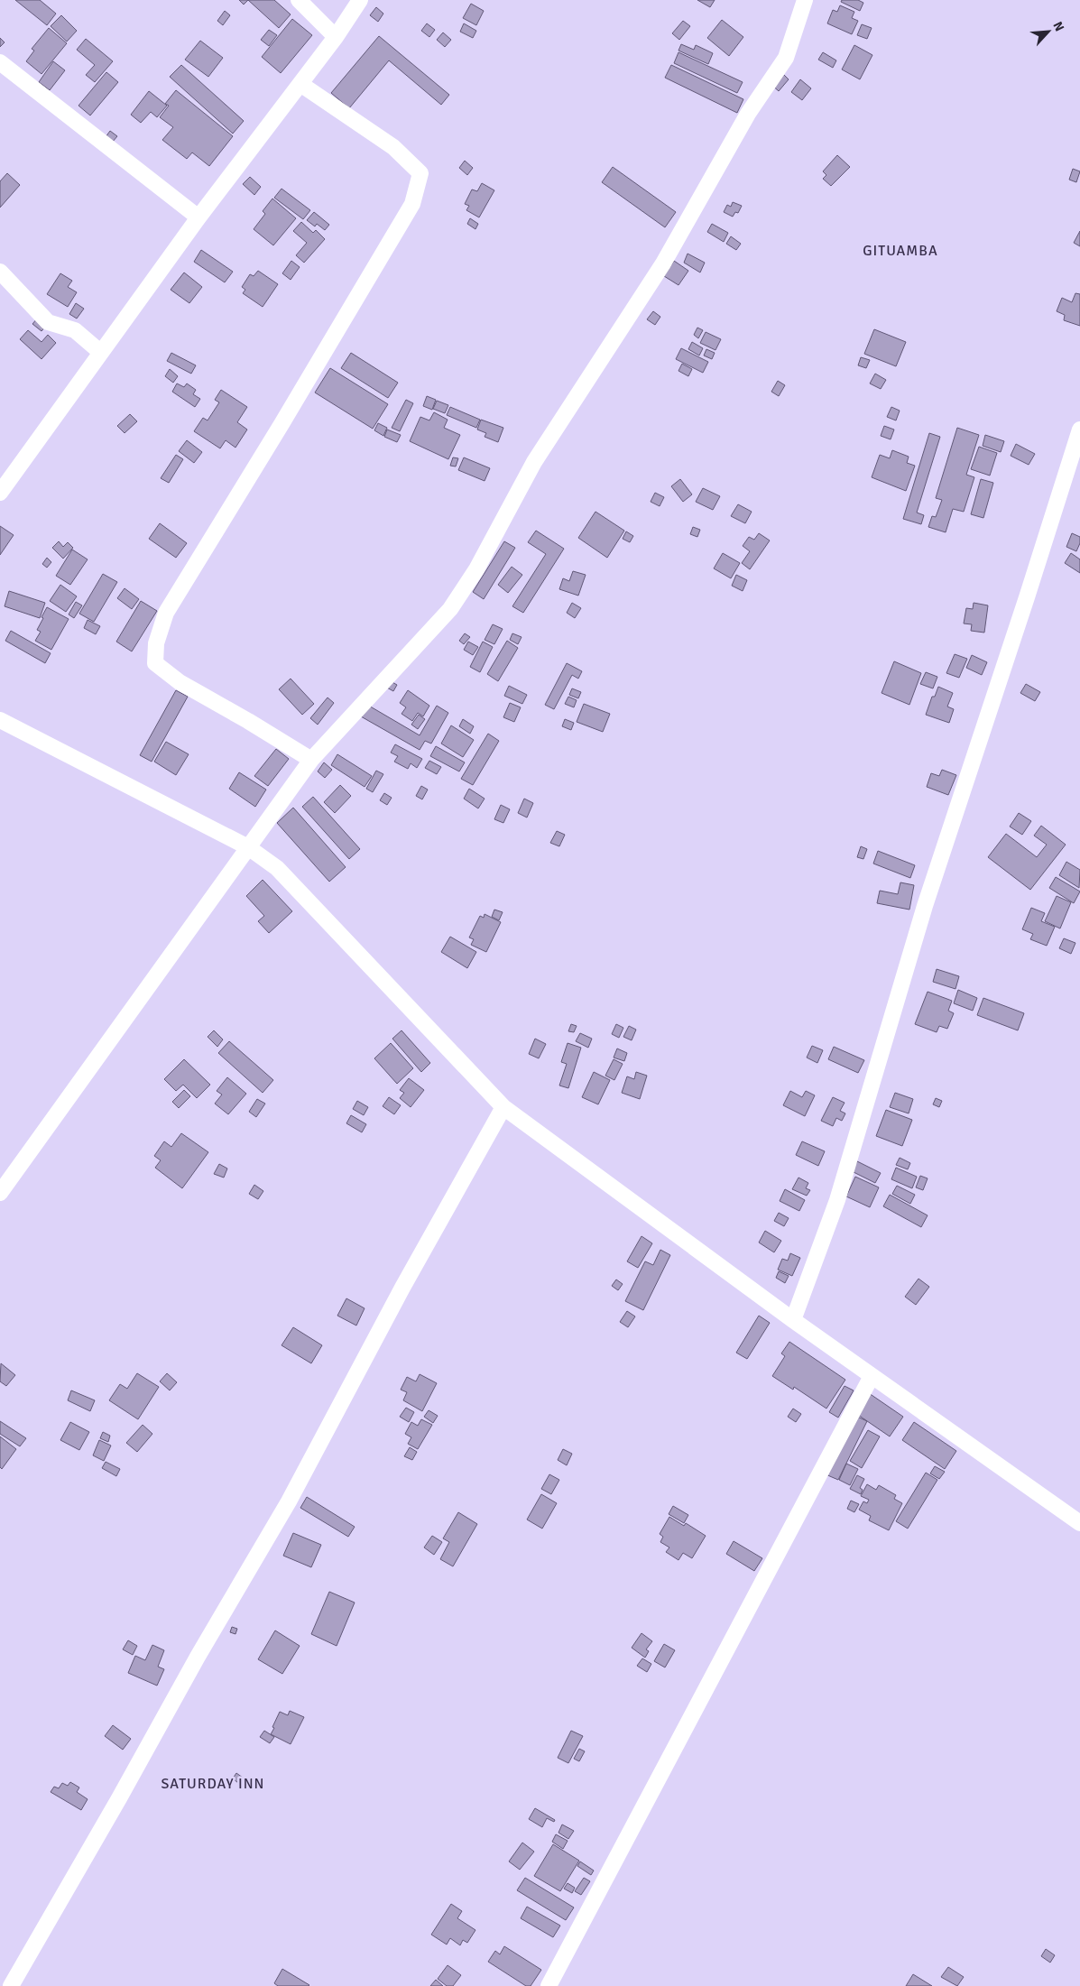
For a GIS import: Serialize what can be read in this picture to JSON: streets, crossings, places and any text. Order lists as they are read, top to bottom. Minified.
{"districts":["GITUAMBA","SATURDAY INN"],"north":"top right"}
